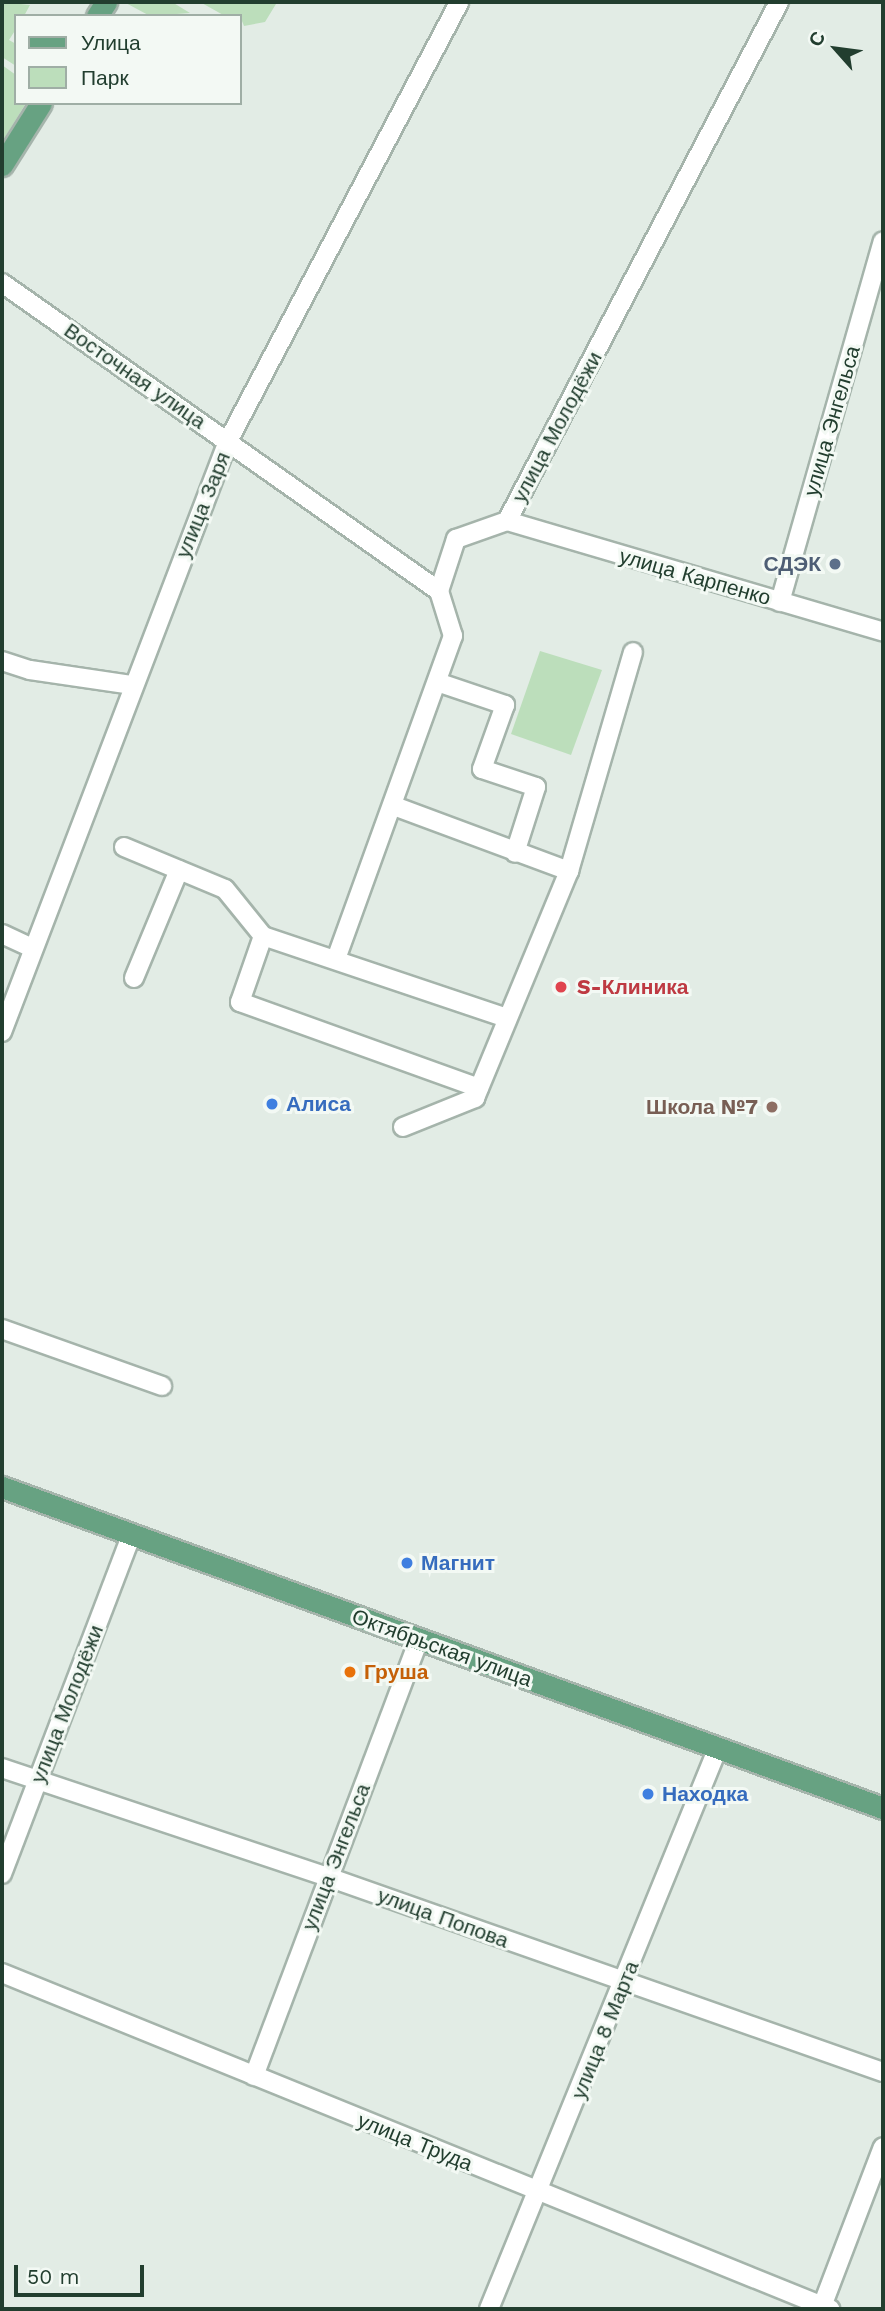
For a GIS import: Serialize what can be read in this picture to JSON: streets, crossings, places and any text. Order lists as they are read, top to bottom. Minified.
{"streets":{"main road":["Октябрьская улица"],"street":["Восточная улица","улица Энгельса","улица Молодёжи","улица Заря","улица Карпенко","улица Попова","улица 8 Марта","улица Труда"]},"crossings":[["Восточная улица","улица Молодёжи"],["Восточная улица","улица Заря"],["улица Энгельса","улица Карпенко"],["улица Энгельса","Октябрьская улица"],["улица Энгельса","улица Попова"],["улица Энгельса","улица Труда"],["улица Молодёжи","улица Карпенко"],["улица Молодёжи","Октябрьская улица"],["улица Молодёжи","улица Попова"],["Октябрьская улица","улица 8 Марта"],["улица Попова","улица 8 Марта"],["улица 8 Марта","улица Труда"]],"places":["СДЭК","S-Клиника","Алиса","Школа №7","Магнит","Груша","Находка"],"legend":["Улица","Парк"],"scale_bar":"50 m","north":"top left"}
